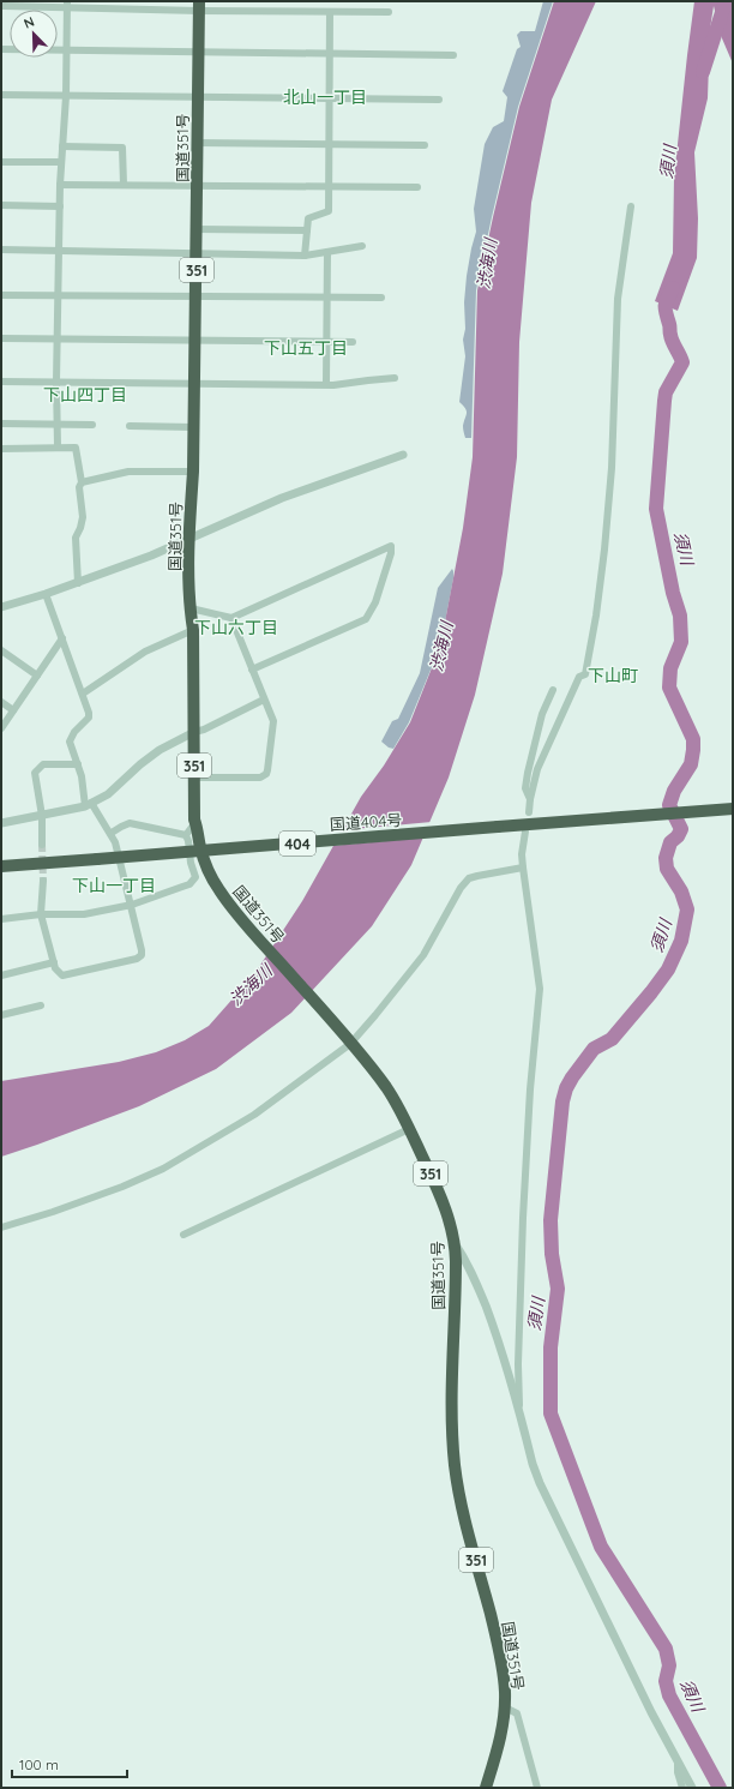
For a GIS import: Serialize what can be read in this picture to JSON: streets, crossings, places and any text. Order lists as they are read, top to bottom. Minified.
{"streets":{"highway":["国道351号","351","国道404号","404"]},"districts":["北山一丁目","下山五丁目","下山四丁目","下山六丁目","下山町","下山一丁目"],"water":["須川","渋海川"],"scale_bar":"100 m","north":"top left"}
